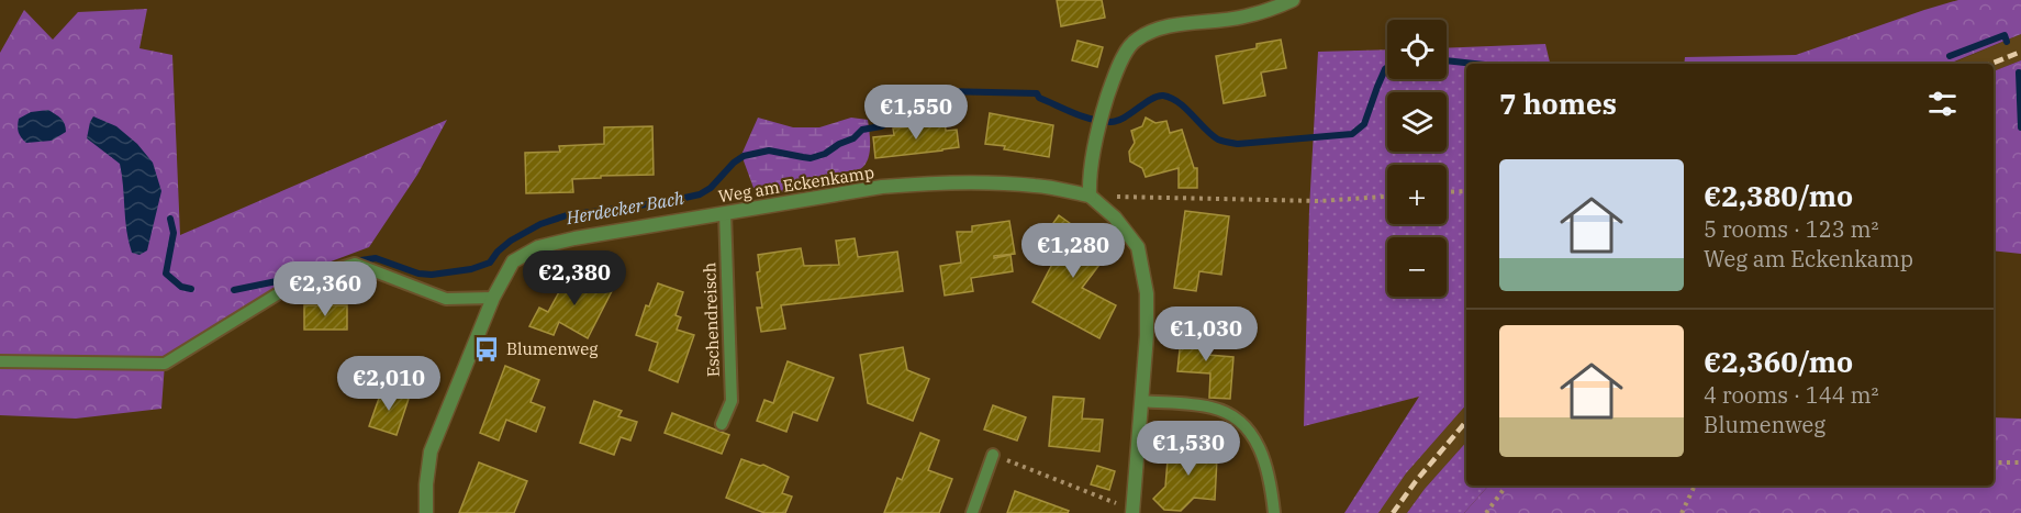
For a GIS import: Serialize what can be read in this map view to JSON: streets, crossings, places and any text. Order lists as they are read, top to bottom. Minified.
{"streets":{"street":["Weg am Eckenkamp"],"lane":["Eschendreisch"]},"crossings":[["Weg am Eckenkamp","Eschendreisch"]],"water":["Herdecker Bach"],"places":{"bus stop":["Blumenweg"]},"page":{"map_buttons":["+","−"],"heading":"7 homes","price":["€1,550","€1,280","€2,380","€2,360","€1,030","€2,010","€1,530"],"list":[{"name":"€2,380/mo","note":"5 rooms · 123 m² · Weg am Eckenkamp"},{"name":"€2,360/mo","note":"4 rooms · 144 m² · Blumenweg"}]}}
